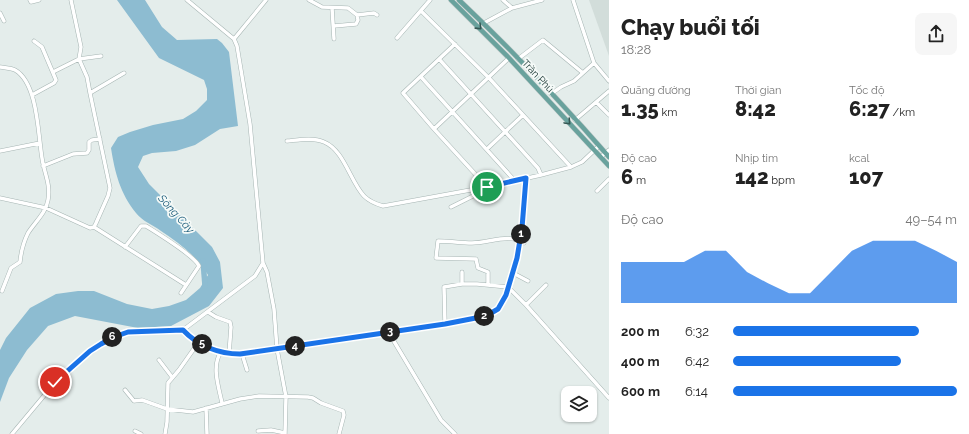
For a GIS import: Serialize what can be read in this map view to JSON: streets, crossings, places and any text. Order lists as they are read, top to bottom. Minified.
{"streets":{"main road":["Trần Phú"]},"water":["Sông Cày"],"page":{"heading":["Chạy buổi tối","18:28"],"stats":[["Quãng đường","1.35 km"],["Thời gian","8:42"],["Tốc độ","6:27 /km"],["Độ cao","6 m"],["Nhịp tim","142 bpm"],["kcal","107"]],"chart":["Độ cao","49–54 m"],"pins":["1","2","3","6","5","4"],"list":[{"name":"200 m","note":"6:32"},{"name":"400 m","note":"6:42"},{"name":"600 m","note":"6:14"}]}}
